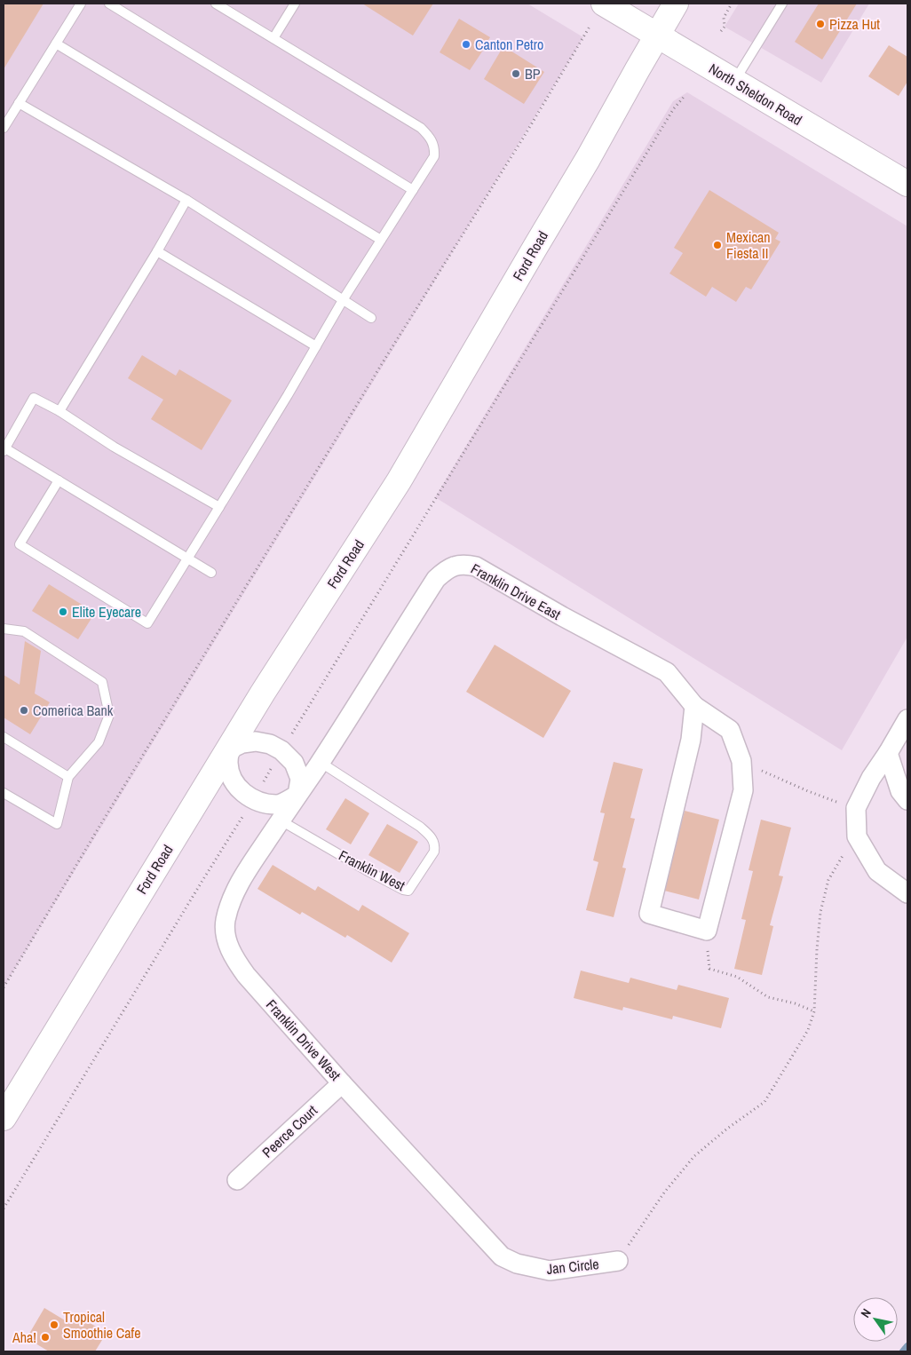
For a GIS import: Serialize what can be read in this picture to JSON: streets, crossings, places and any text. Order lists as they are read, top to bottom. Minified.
{"streets":{"main road":["North Sheldon Road","Ford Road"],"street":["Franklin Drive East","Franklin Drive West","Peerce Court","Jan Circle"],"lane":["Franklin West"]},"crossings":[["North Sheldon Road","Ford Road"],["Franklin Drive East","Franklin West"],["Franklin Drive East","Franklin Drive West"],["Franklin West","Franklin Drive West"],["Franklin Drive West","Peerce Court"],["Franklin Drive West","Jan Circle"]],"places":["Pizza Hut","Canton Petro","BP","Mexican Fiesta II","Elite Eyecare","Comerica Bank","Tropical Smoothie Cafe","Aha!"],"north":"top left"}
